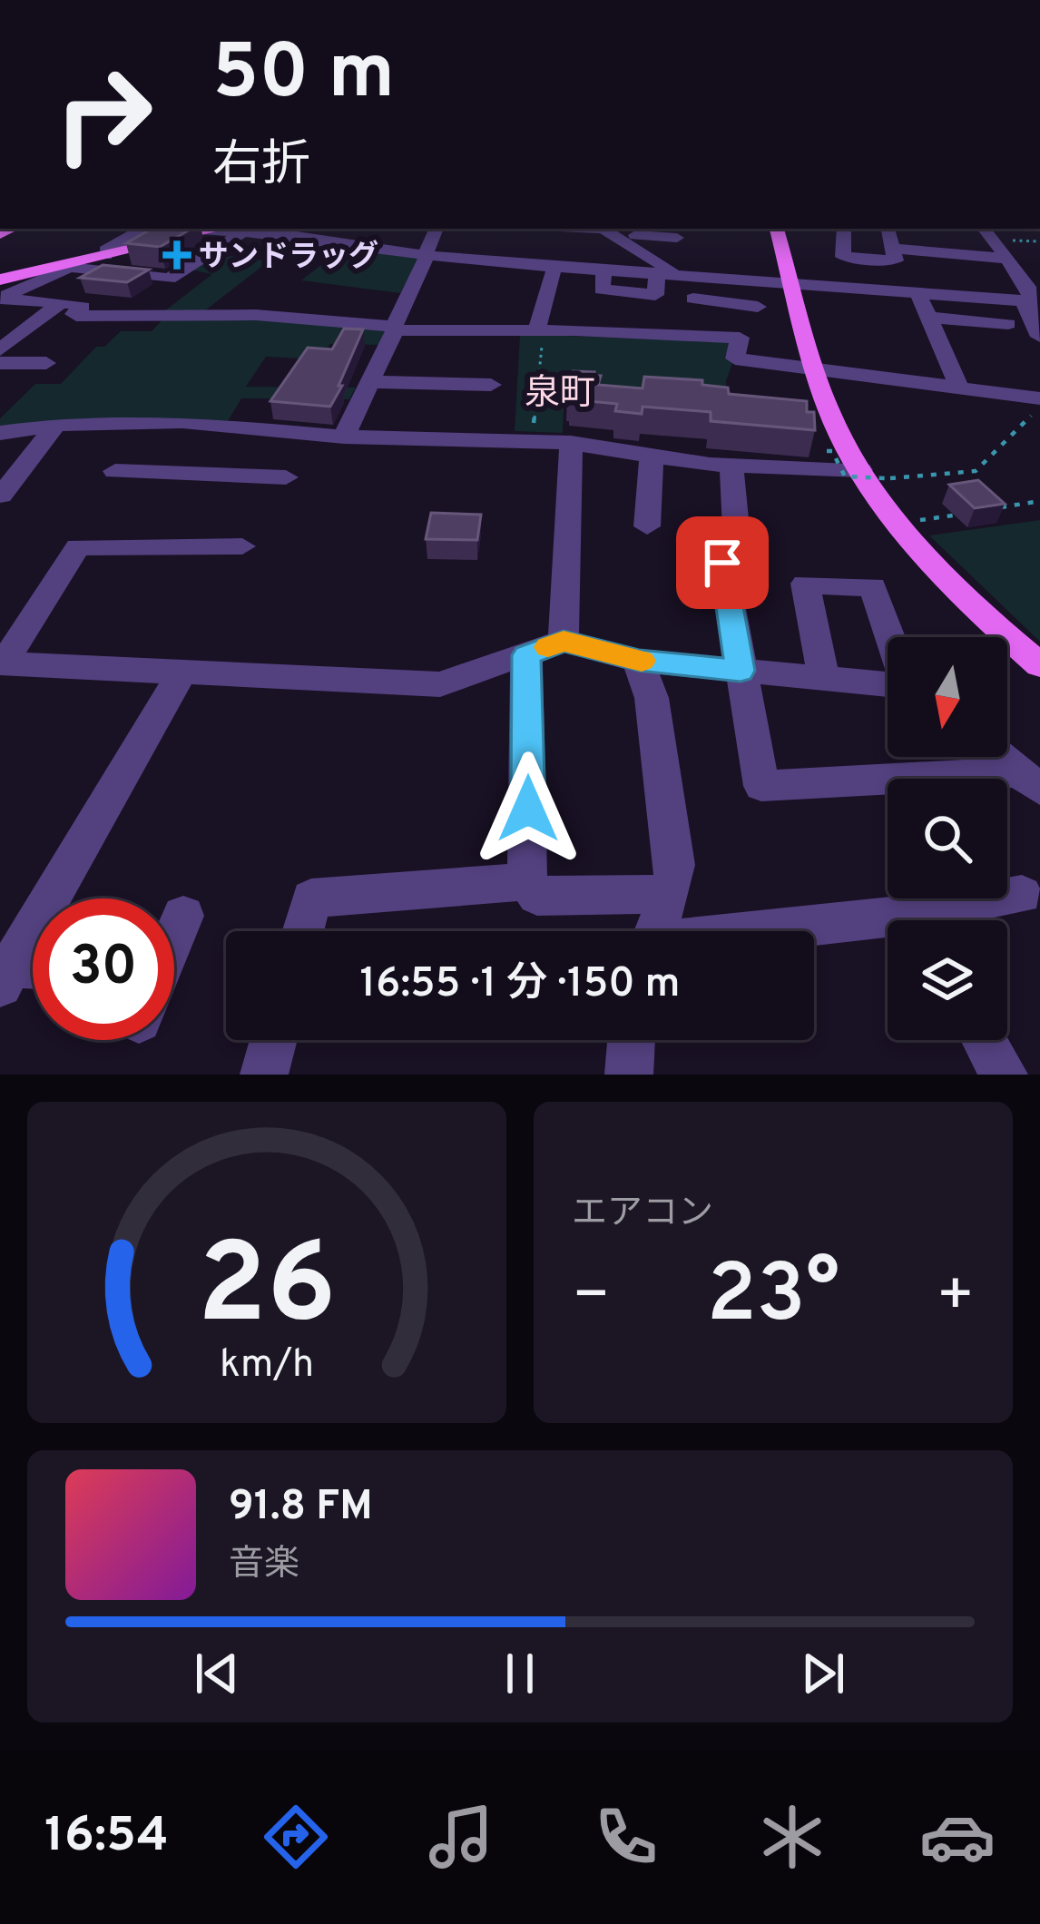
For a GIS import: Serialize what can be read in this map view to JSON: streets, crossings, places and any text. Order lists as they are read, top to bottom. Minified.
{"districts":["泉町"],"places":{"health":["サンドラッグ"]},"north":"bottom","page":{"turn":["50 m","右折"],"limit":"30","trip":"16:55 · 1 分 · 150 m","tile":"エアコン","heat":["−","23°","+"],"song":["91.8 FM","音楽"],"tabs":"16:54","gauge":["26","km/h"]}}
